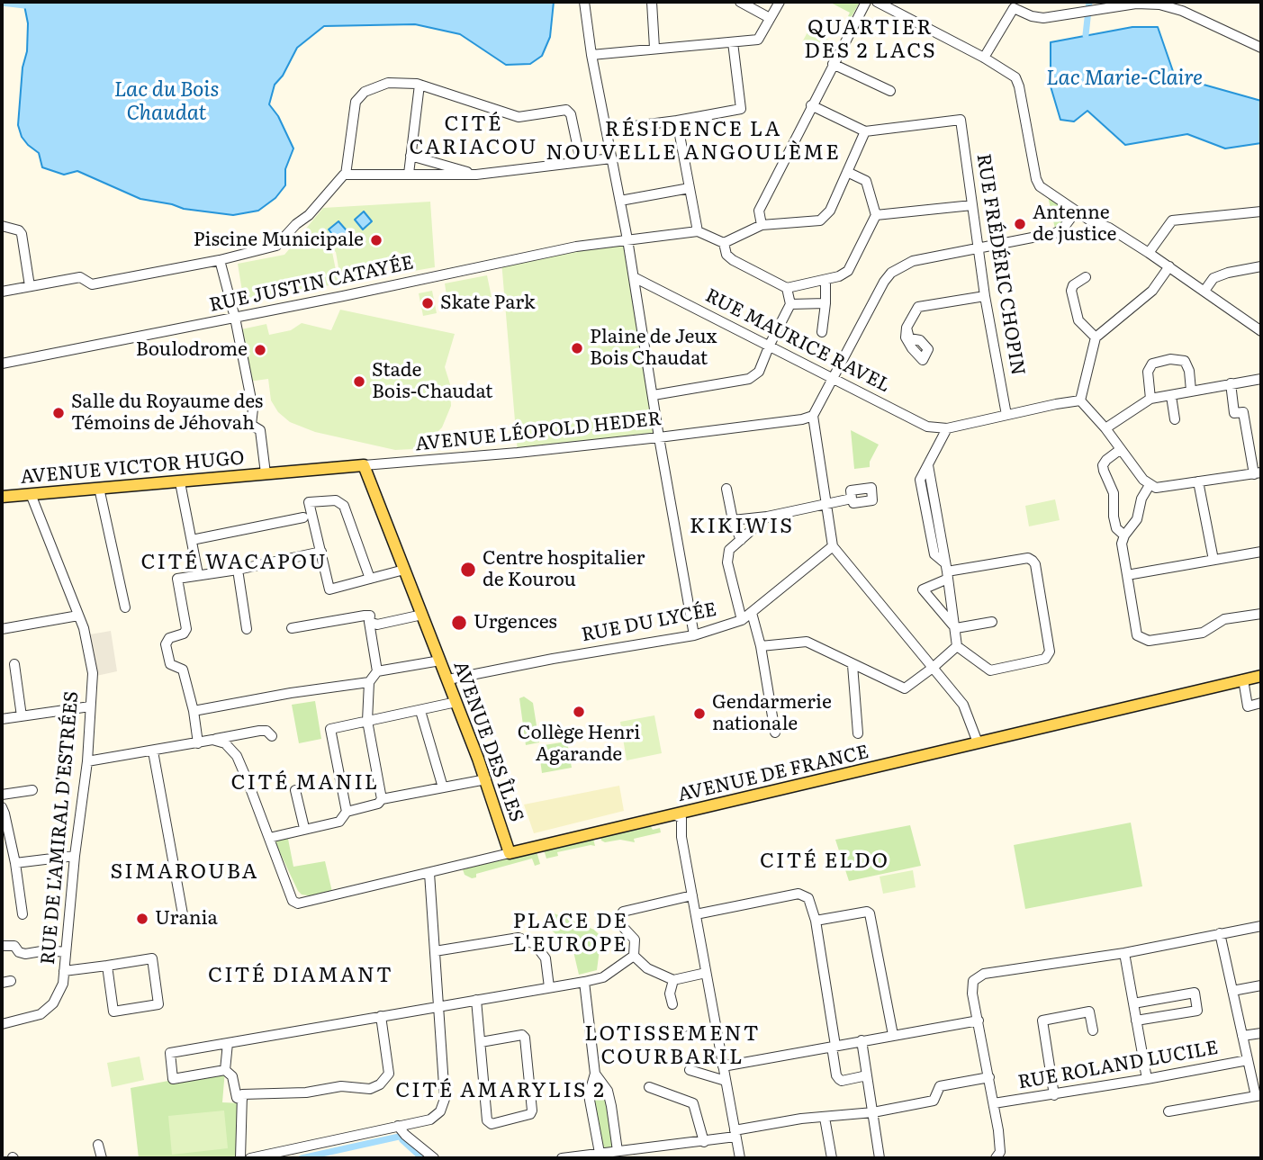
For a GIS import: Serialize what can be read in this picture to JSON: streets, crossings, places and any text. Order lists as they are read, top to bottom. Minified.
{"streets":{"main road":["AVENUE LÉOPOLD HEDER","AVENUE VICTOR HUGO","AVENUE DES ÎLES","AVENUE DE FRANCE"],"street":["RUE FRÉDÉRIC CHOPIN","RUE JUSTIN CATAYÉE","RUE MAURICE RAVEL","RUE DU LYCÉE","RUE DE L'AMIRAL D'ESTRÉES","RUE ROLAND LUCILE"]},"crossings":[["AVENUE LÉOPOLD HEDER","AVENUE VICTOR HUGO"],["AVENUE LÉOPOLD HEDER","AVENUE DES ÎLES"],["AVENUE VICTOR HUGO","RUE DE L'AMIRAL D'ESTRÉES"],["RUE DU LYCÉE","AVENUE DES ÎLES"],["AVENUE DES ÎLES","AVENUE DE FRANCE"]],"districts":["QUARTIER DES 2 LACS","CITÉ CARIACOU","RÉSIDENCE LA NOUVELLE ANGOULÈME","KIKIWIS","CITÉ WACAPOU","CITÉ MANIL","CITÉ ELDO","SIMAROUBA","PLACE DE L'EUROPE","CITÉ DIAMANT","LOTISSEMENT COURBARIL","CITÉ AMARYLIS 2"],"water":["Lac Marie-Claire","Lac du Bois Chaudat"],"places":["Antenne de justice","Piscine Municipale","Skate Park","Plaine de Jeux Bois Chaudat","Boulodrome","Stade Bois-Chaudat","Salle du Royaume des Témoins de Jéhovah","Centre hospitalier de Kourou","Urgences","Collège Henri Agarande","Gendarmerie nationale","Urania"]}
